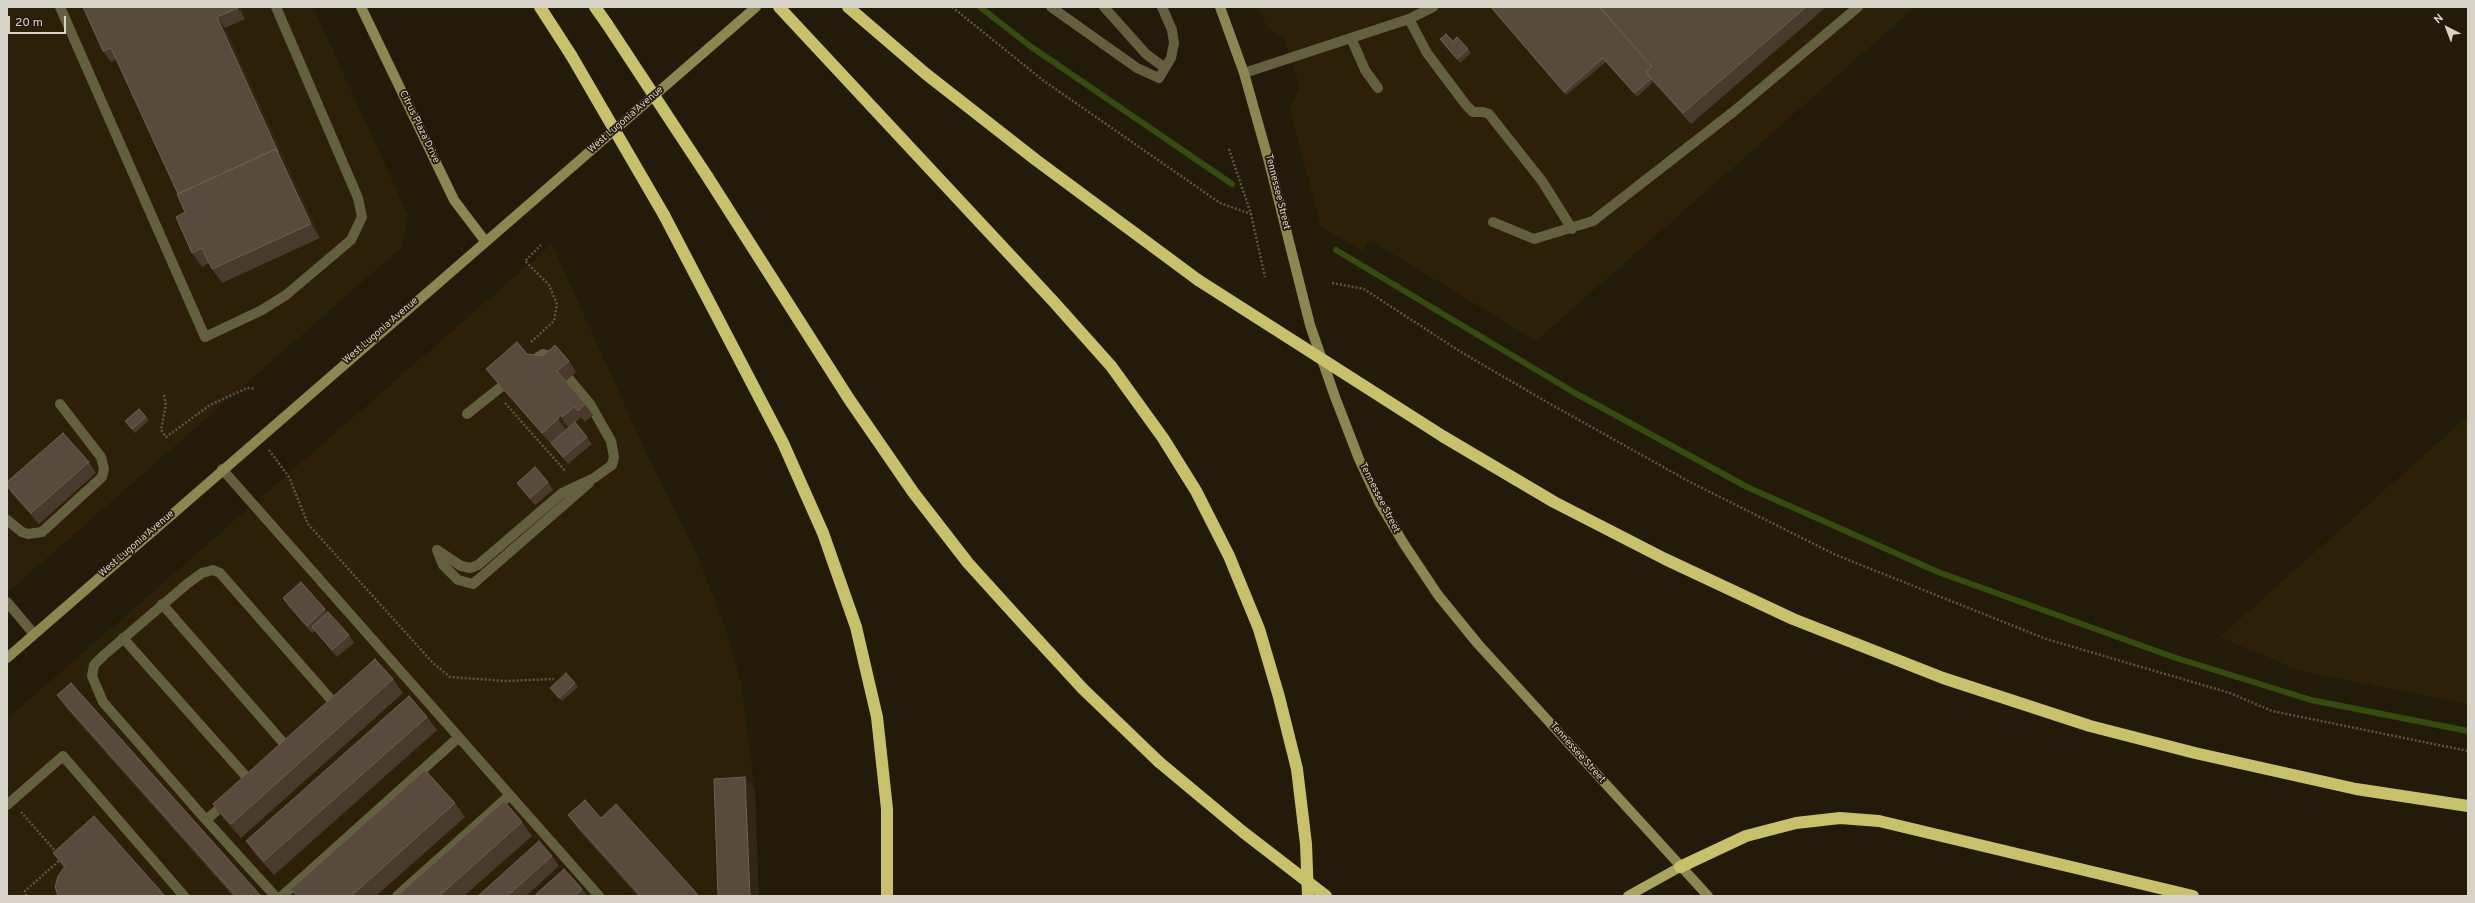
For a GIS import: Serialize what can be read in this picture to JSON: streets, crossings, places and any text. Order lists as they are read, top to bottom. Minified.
{"streets":{"main road":["West Lugonia Avenue","Citrus Plaza Drive","Tennessee Street"]},"crossings":[["West Lugonia Avenue","Citrus Plaza Drive"]],"scale_bar":"20 m","north":"top left"}
